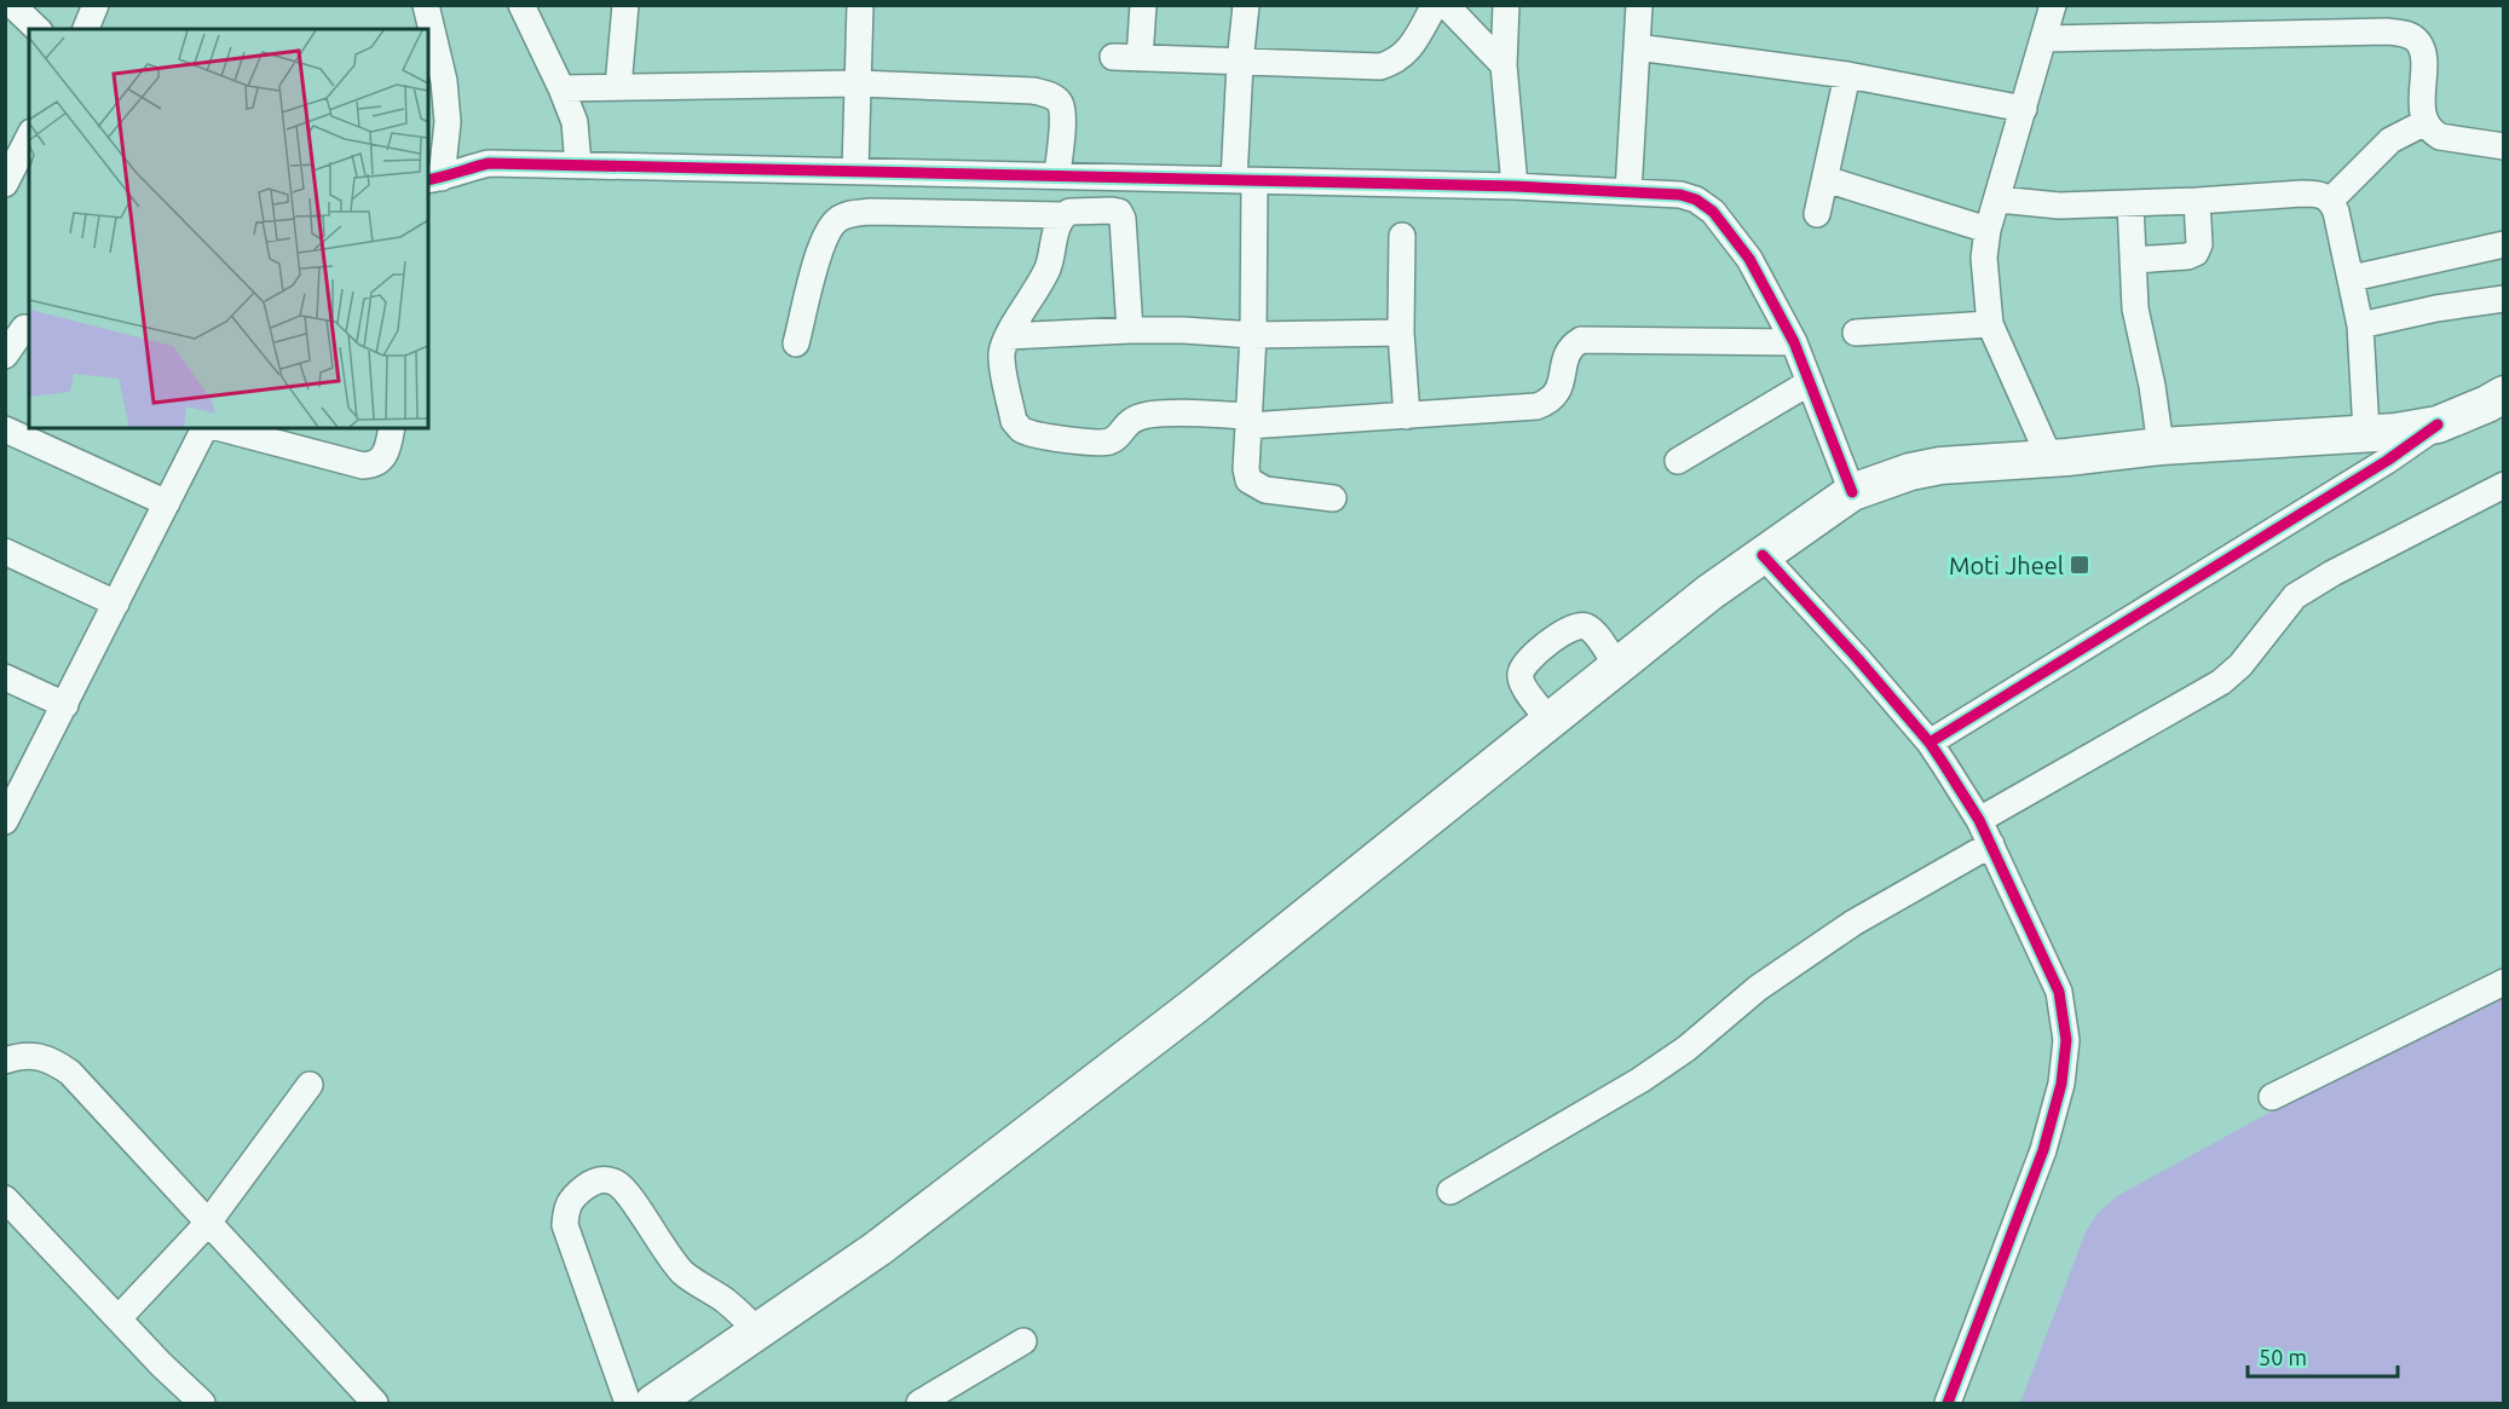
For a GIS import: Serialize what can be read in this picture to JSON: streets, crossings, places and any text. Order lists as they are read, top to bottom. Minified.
{"places":{"transit":["Moti Jheel"]},"scale_bar":"50 m"}
